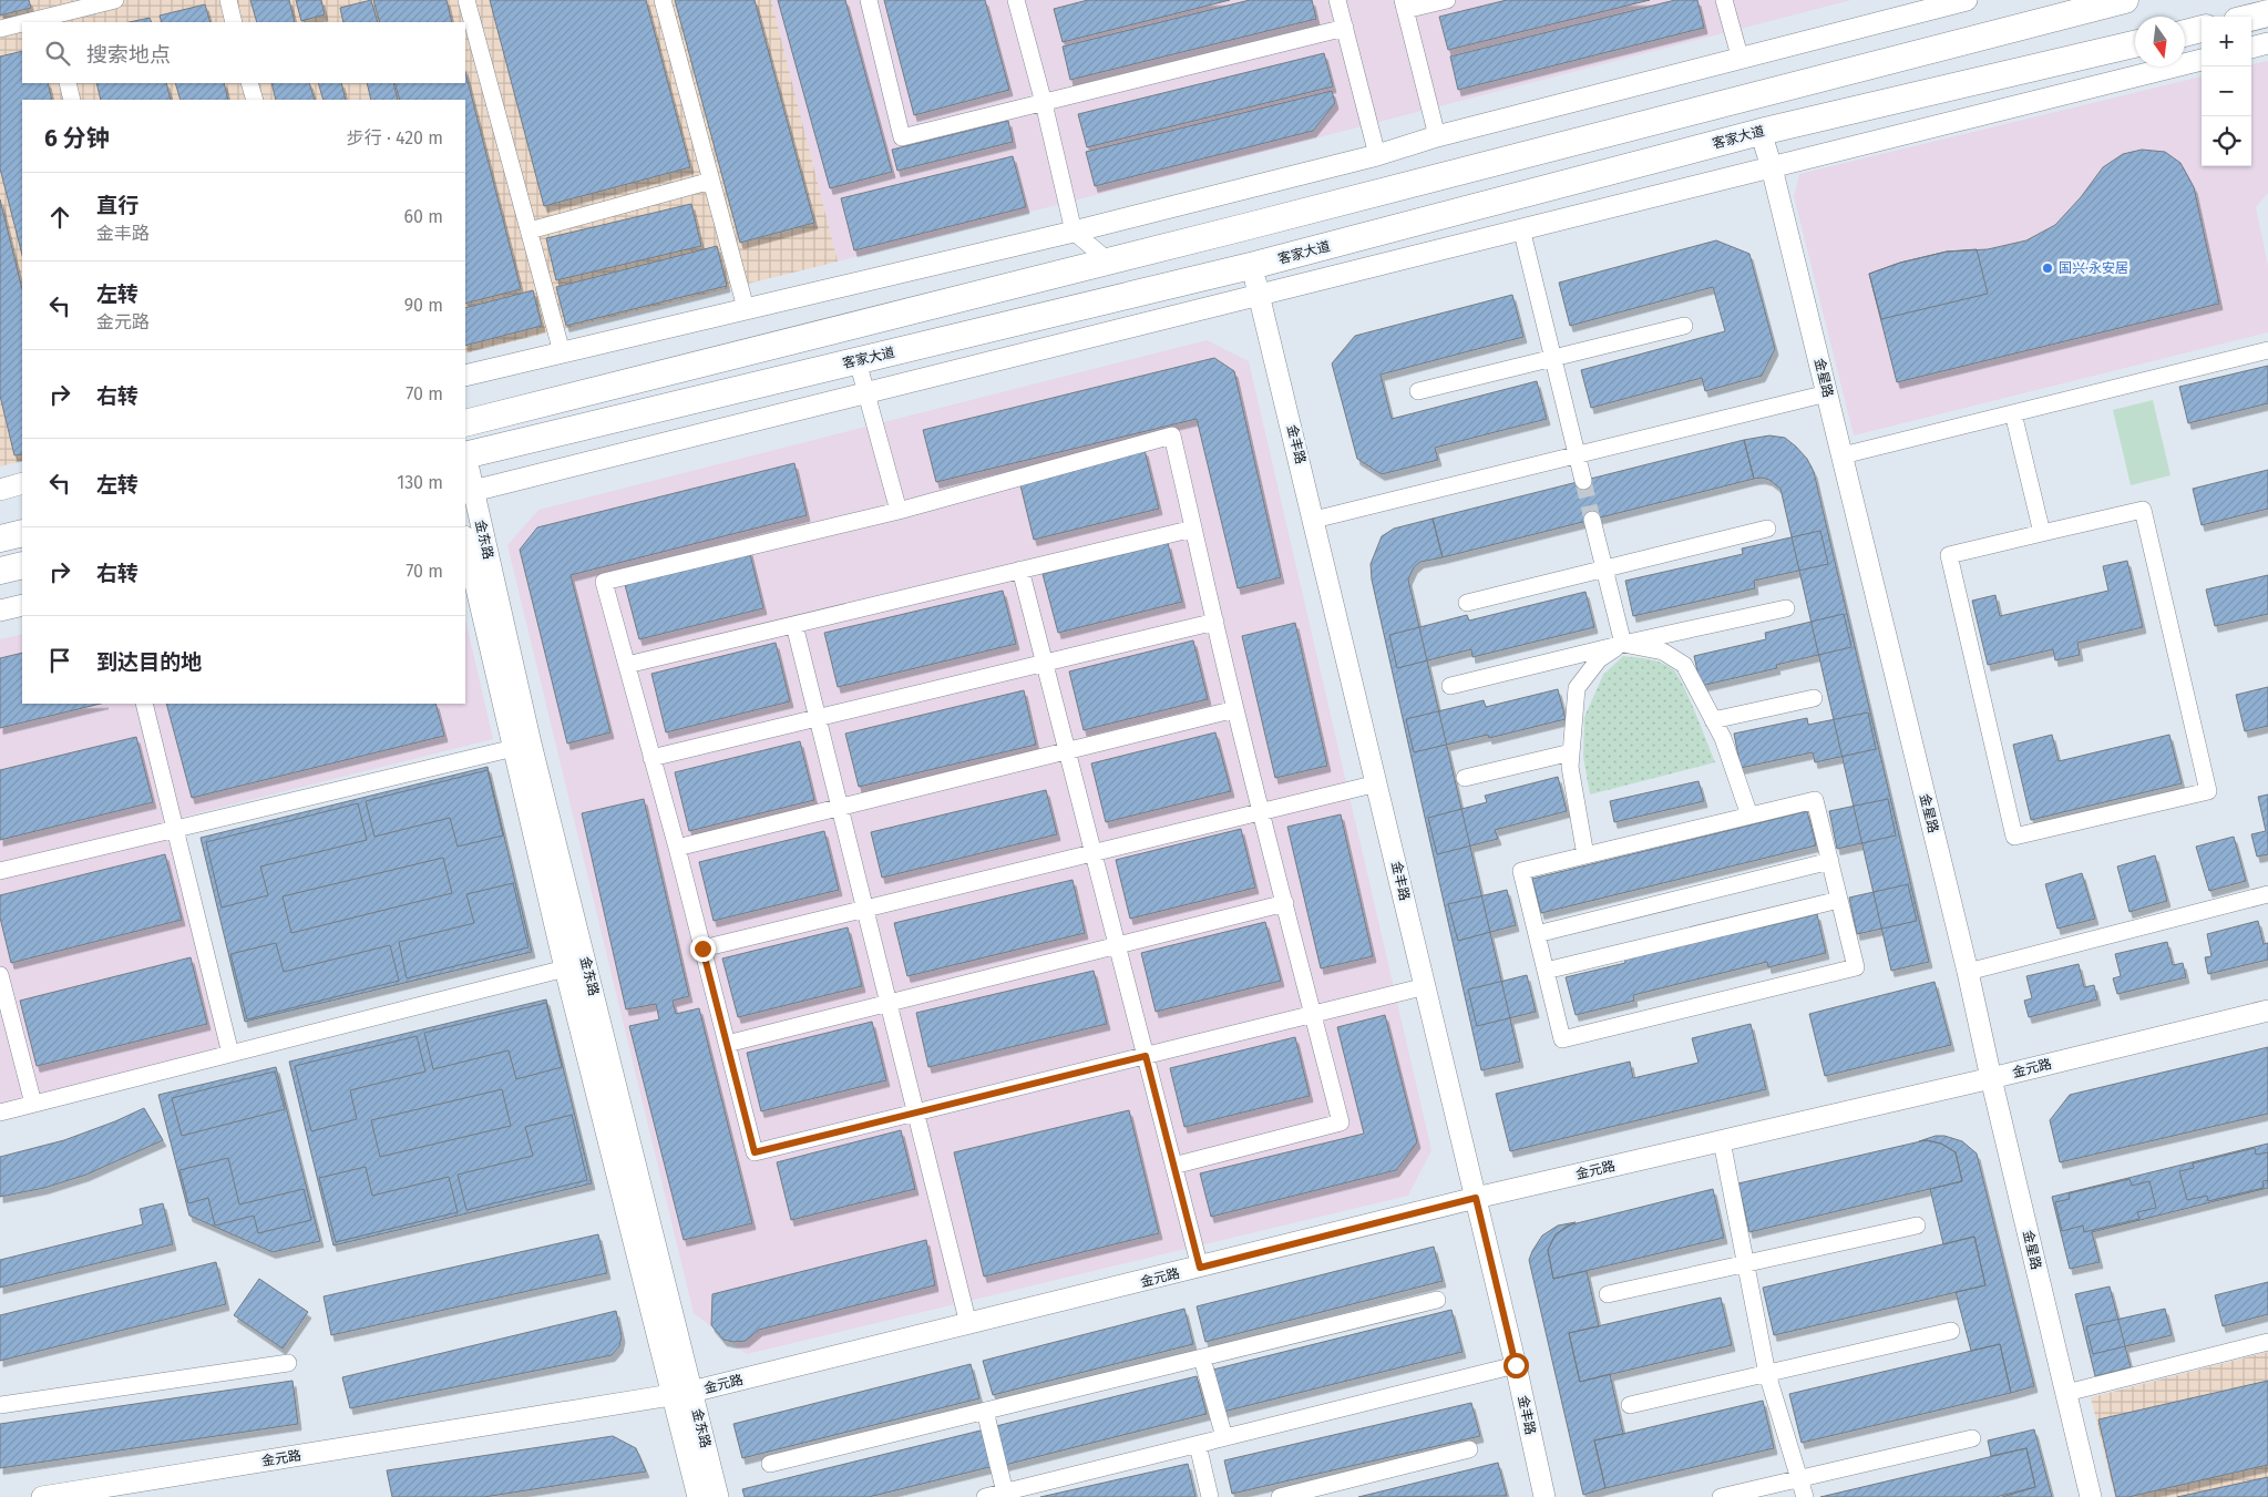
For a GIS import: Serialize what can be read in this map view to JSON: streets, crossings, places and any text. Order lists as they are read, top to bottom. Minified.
{"streets":{"main road":["客家大道"],"street":["金星路","金丰路","金东路","金元路"]},"crossings":[["客家大道","金星路"],["客家大道","金丰路"],["客家大道","金东路"],["金星路","金元路"],["金丰路","金元路"],["金东路","金元路"]],"places":["国兴·永安居"],"north":"bottom","page":{"map_buttons":["+","−"],"search":"搜索地点","heading":["6 分钟","步行 · 420 m"],"list":[["直行","金丰路","60 m"],["左转","金元路","90 m"],["右转","70 m"],["左转","130 m"],["右转","70 m"],"到达目的地"]}}
